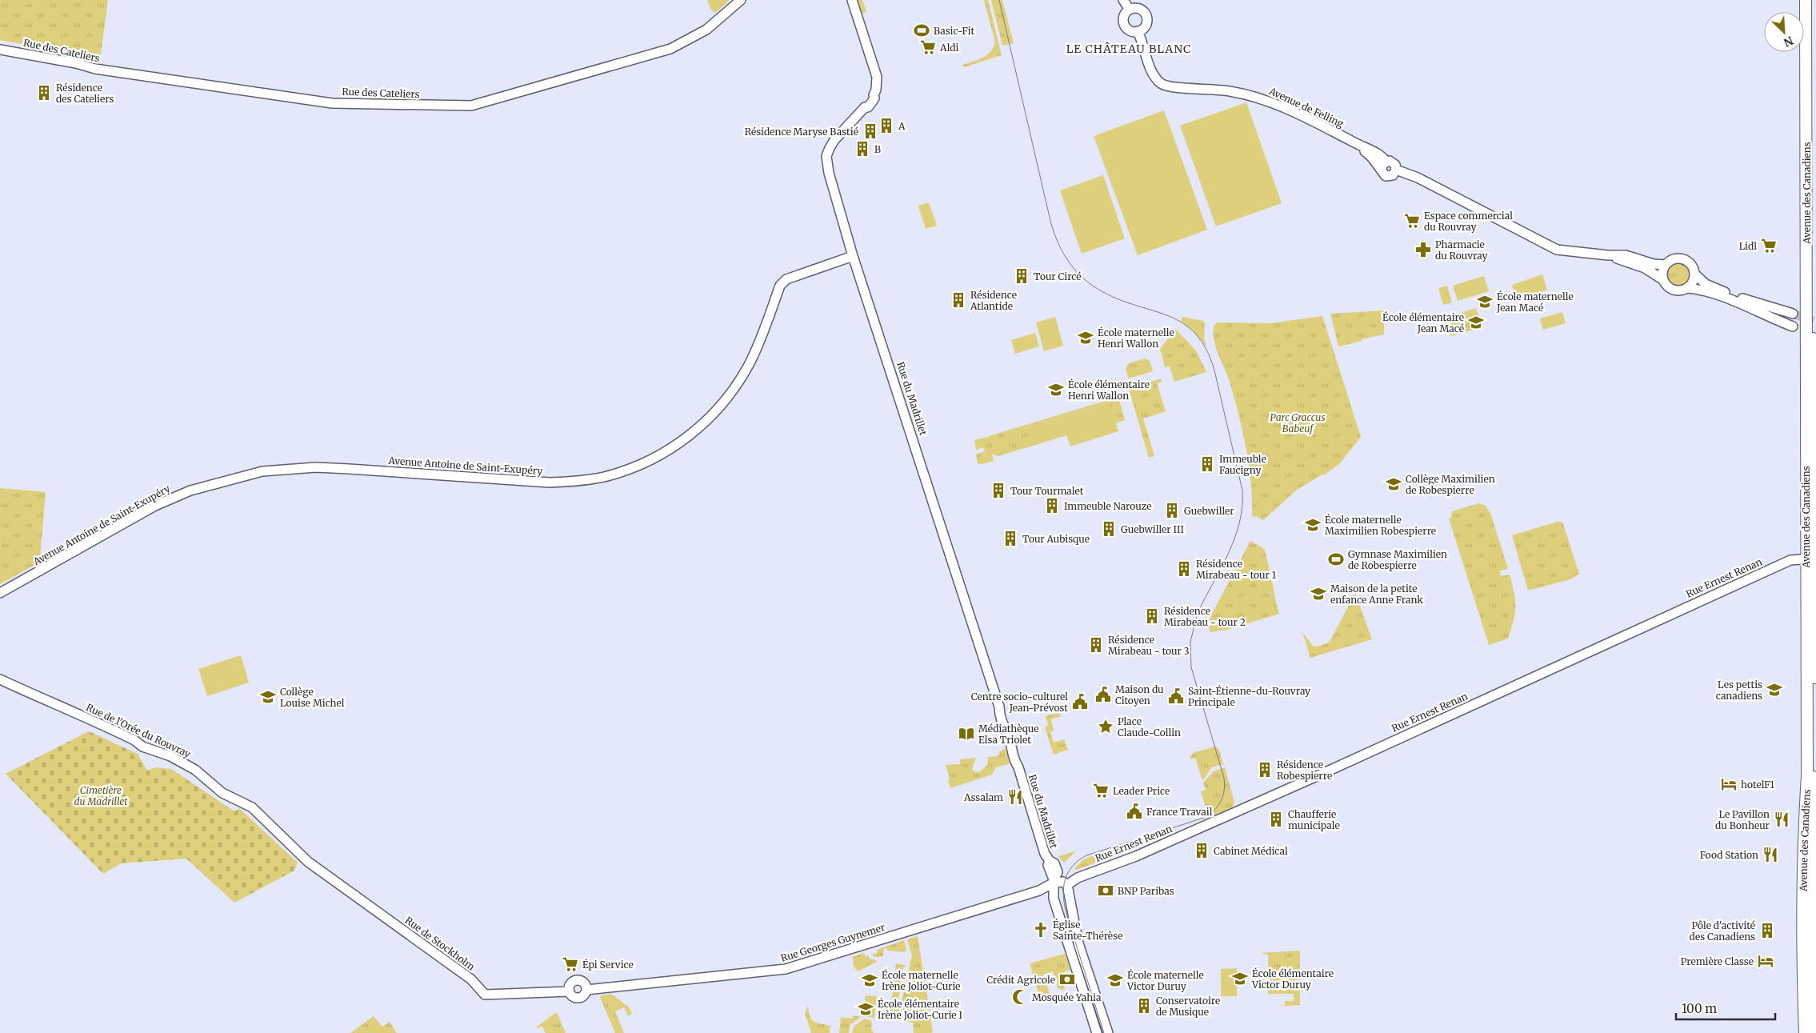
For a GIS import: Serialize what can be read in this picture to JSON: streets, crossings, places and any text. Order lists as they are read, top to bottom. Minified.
{"streets":{"main road":["Avenue des Canadiens"],"street":["Rue des Cateliers","Avenue de Felling","Rue du Madrillet","Avenue Antoine de Saint-Exupéry","Rue Ernest Renan","Rue de l'Orée du Rouvray","Rue Georges Guynemer","Rue de Stockholm"]},"crossings":[["Avenue des Canadiens","Rue Ernest Renan"],["Rue du Madrillet","Avenue Antoine de Saint-Exupéry"],["Rue du Madrillet","Rue Georges Guynemer"],["Rue de l'Orée du Rouvray","Rue de Stockholm"],["Rue Georges Guynemer","Rue de Stockholm"]],"districts":["LE CHÂTEAU BLANC"],"parks":["Parc Graccus Babeuf","Cimetière du Madrillet"],"places":{"sports":["Basic-Fit","Gymnase Maximilien de Robespierre"],"supermarket":["Aldi","Espace commercial du Rouvray","Lidl","Leader Price","Épi Service"],"building":["Résidence des Cateliers","A","Résidence Maryse Bastié","B","Tour Circé","Résidence Atlantide","Immeuble Faucigny","Tour Tourmalet","Immeuble Narouze","Guebwiller","Guebwiller III","Tour Aubisque","Résidence Mirabeau - tour 1","Résidence Mirabeau - tour 2","Résidence Mirabeau - tour 3","Résidence Robespierre","Chaufferie municipale","Cabinet Médical","Pôle d'activité des Canadiens","Conservatoire de Musique"],"pharmacy":["Pharmacie du Rouvray"],"school or university":["École maternelle Jean Macé","École élémentaire Jean Macé","École maternelle Henri Wallon","École élémentaire Henri Wallon","Collège Maximilien de Robespierre","École maternelle Maximilien Robespierre","Maison de la petite enfance Anne Frank","Les pettis canadiens","Collège Louise Michel","École élémentaire Victor Duruy","École maternelle Irène Joliot-Curie","École maternelle Victor Duruy","École élémentaire Irène Joliot-Curie I"],"public building":["Maison du Citoyen","Saint-Étienne-du-Rouvray Principale","Centre socio-culturel Jean-Prévost","France Travail"],"place":["Place Claude-Collin"],"library":["Médiathèque Elsa Triolet"],"hotel":["hotelF1","Première Classe"],"restaurant":["Assalam","Le Pavillon du Bonheur","Food Station"],"bank":["BNP Paribas","Crédit Agricole"],"church":["Église Sainte-Thérèse"],"mosque":["Mosquée Yahia"]},"scale_bar":"100 m","north":"bottom right"}
